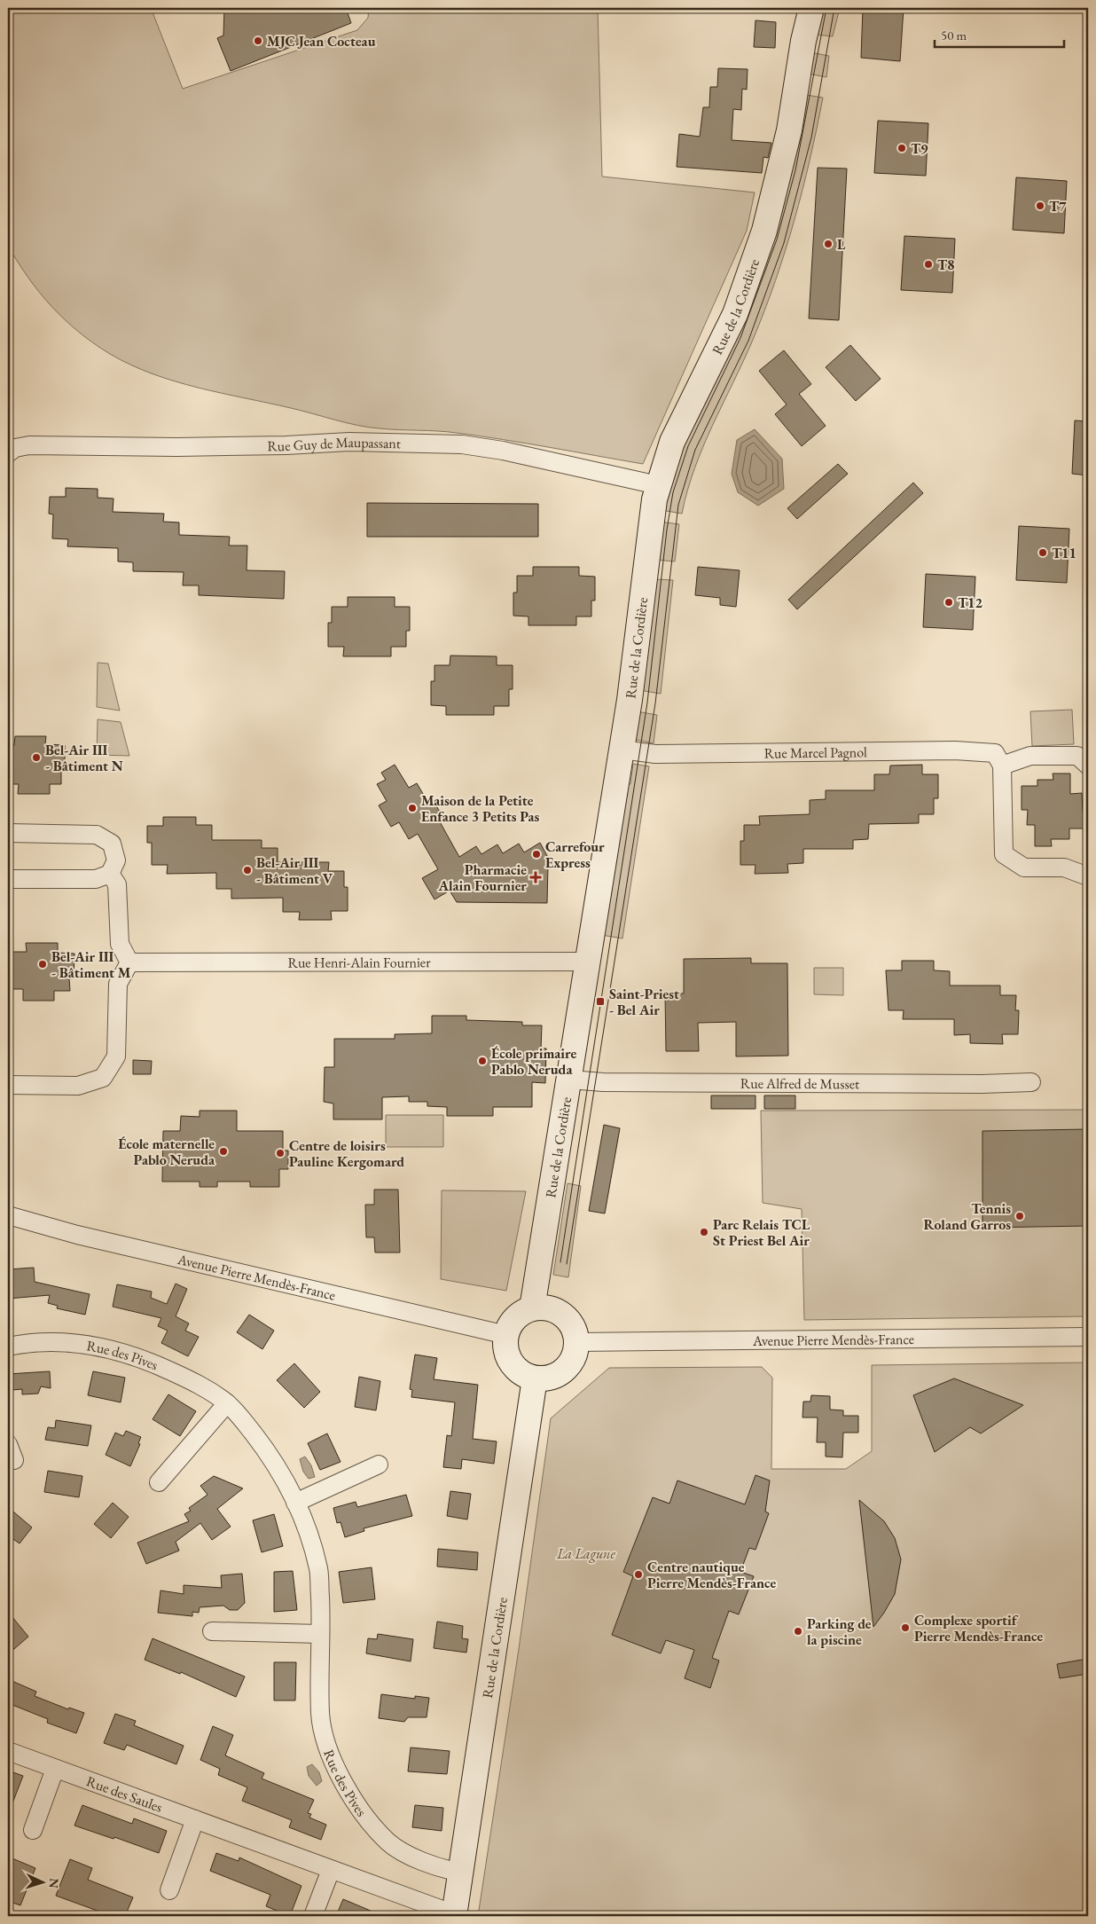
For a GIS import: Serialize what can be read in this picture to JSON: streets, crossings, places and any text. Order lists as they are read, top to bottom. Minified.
{"streets":{"street":["Rue de la Cordière","Rue Guy de Maupassant","Rue Marcel Pagnol","Rue Henri-Alain Fournier","Rue Alfred de Musset","Avenue Pierre Mendès-France","Rue des Pives","Rue des Saules"]},"crossings":[["Rue de la Cordière","Rue Guy de Maupassant"],["Rue de la Cordière","Rue Marcel Pagnol"],["Rue de la Cordière","Rue Henri-Alain Fournier"],["Rue de la Cordière","Rue Alfred de Musset"],["Rue de la Cordière","Avenue Pierre Mendès-France"],["Rue de la Cordière","Rue des Pives"],["Rue de la Cordière","Rue des Saules"]],"parks":["La Lagune"],"places":{"other":["MJC Jean Cocteau","T9","T7","L","T8","T11","T12","Bel-Air III - Bâtiment N","Maison de la Petite Enfance 3 Petits Pas","Carrefour Express","Bel-Air III - Bâtiment V","Bel-Air III - Bâtiment M","École primaire Pablo Neruda","École maternelle Pablo Neruda","Centre de loisirs Pauline Kergomard","Tennis Roland Garros","Parc Relais TCL St Priest Bel Air","Centre nautique Pierre Mendès-France","Complexe sportif Pierre Mendès-France","Parking de la piscine"],"health":["Pharmacie Alain Fournier"],"transit":["Saint-Priest - Bel Air"]},"scale_bar":"50 m","north":"right"}
